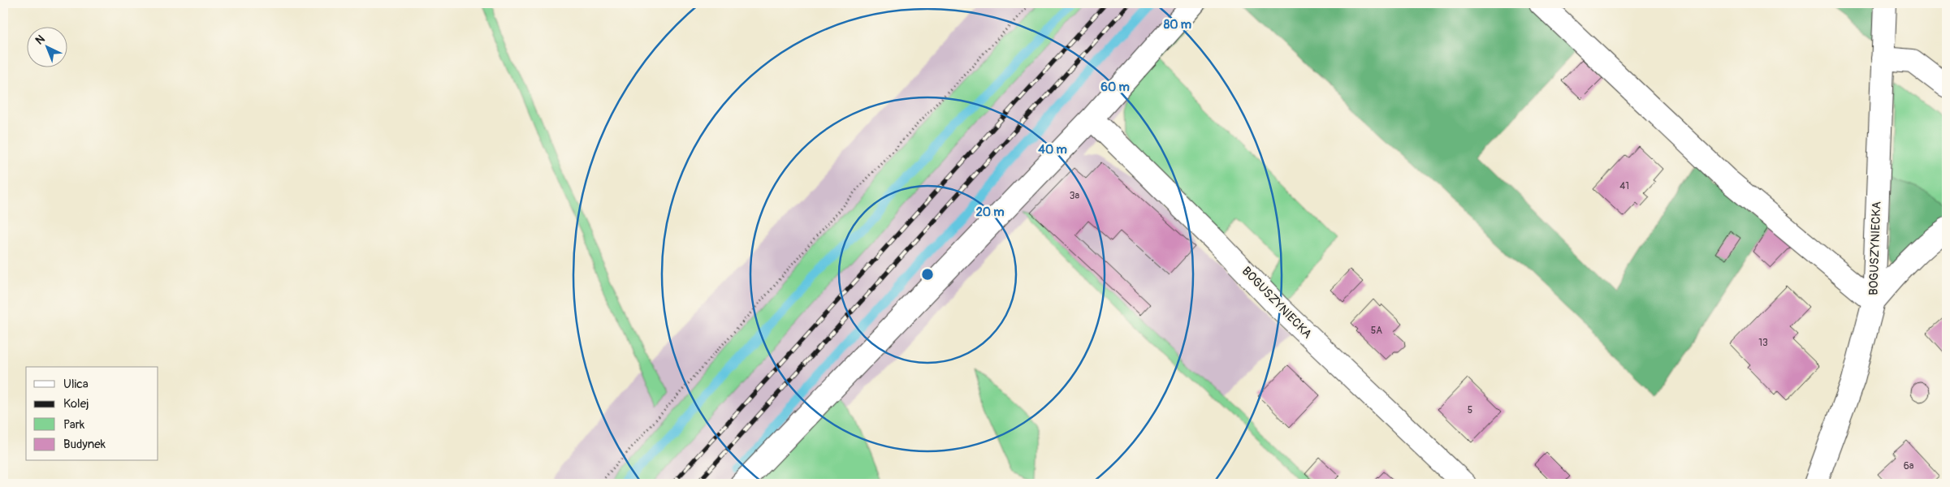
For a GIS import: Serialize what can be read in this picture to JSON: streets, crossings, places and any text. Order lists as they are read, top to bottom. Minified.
{"streets":{"street":["BOGUSZYNIECKA"]},"house_numbers":["41","3a","5A","13","5","6a"],"legend":["Ulica","Kolej","Park","Budynek"],"north":"top left","rings":["80 m","60 m","40 m","20 m"]}
